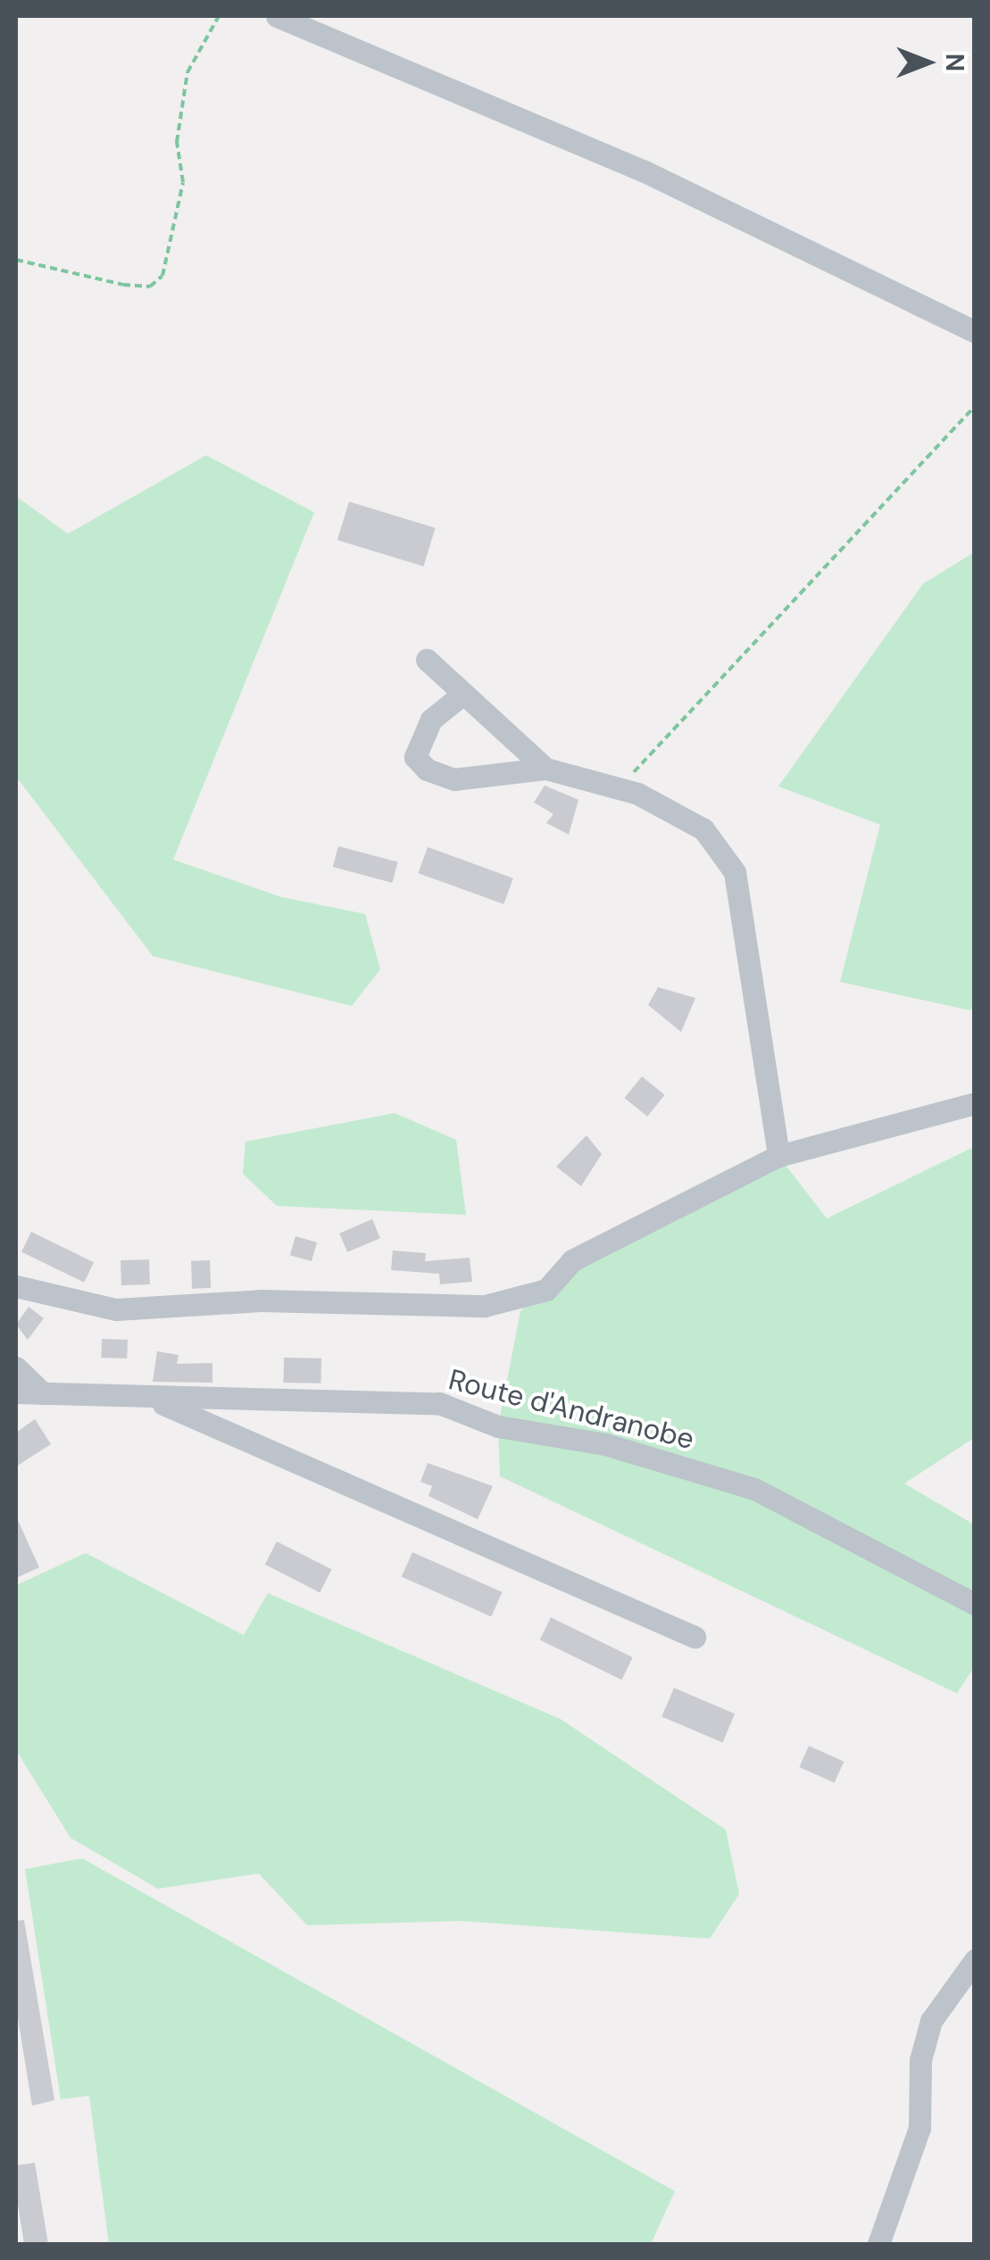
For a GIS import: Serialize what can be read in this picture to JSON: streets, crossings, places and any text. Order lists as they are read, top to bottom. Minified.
{"streets":{"street":["Route d'Andranobe"]},"north":"right"}
